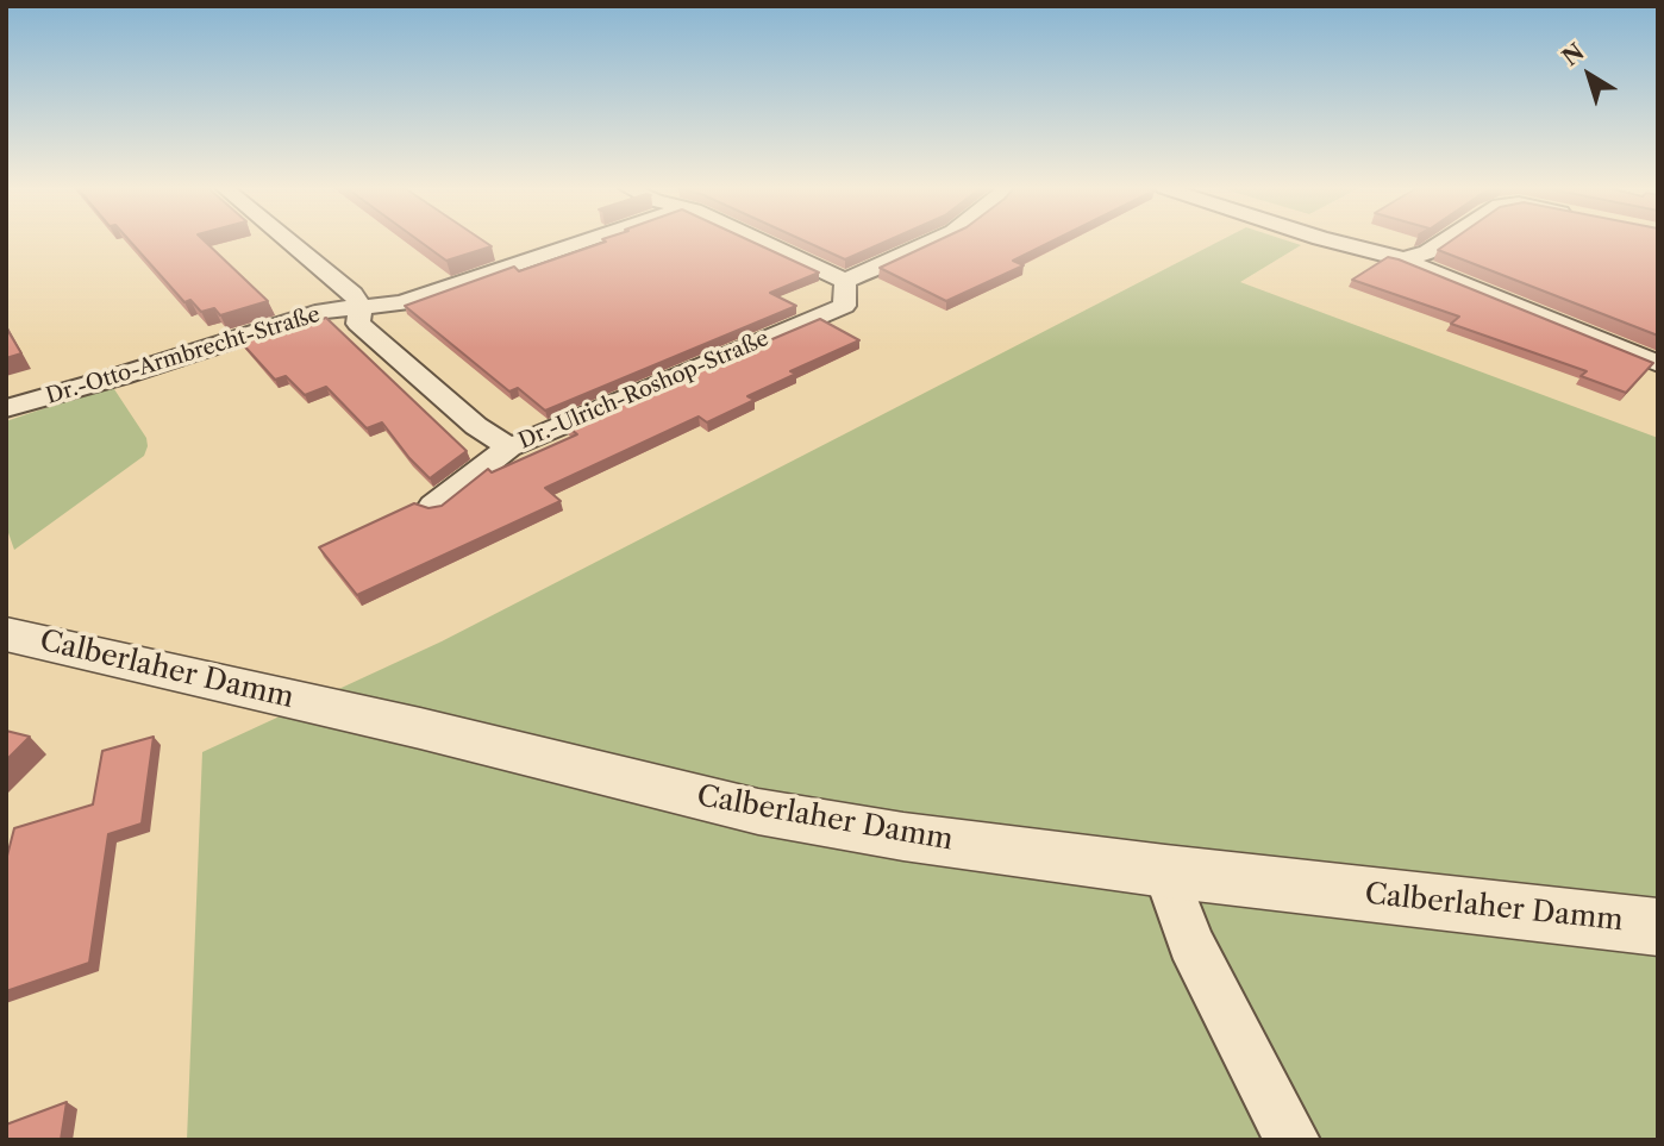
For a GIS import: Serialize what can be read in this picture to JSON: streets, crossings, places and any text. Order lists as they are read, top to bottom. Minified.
{"streets":{"street":["Dr.-Otto-Armbrecht-Straße","Dr.-Ulrich-Roshop-Straße","Calberlaher Damm"]},"north":"top left"}
